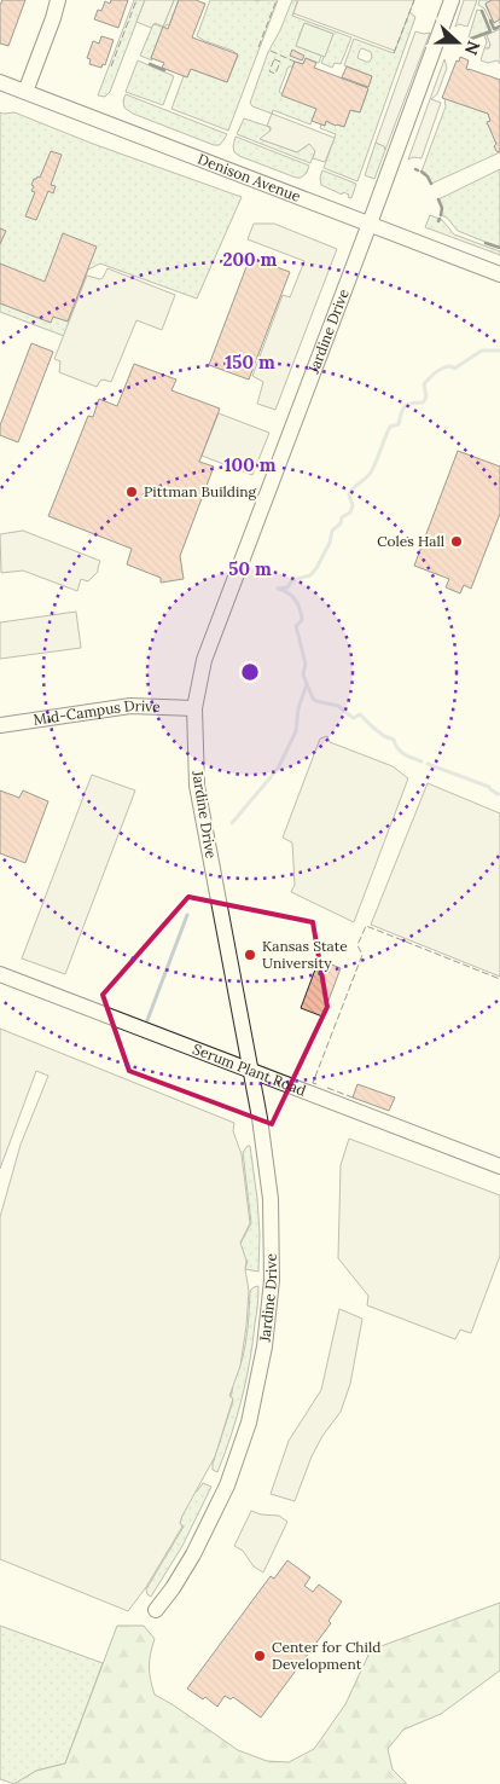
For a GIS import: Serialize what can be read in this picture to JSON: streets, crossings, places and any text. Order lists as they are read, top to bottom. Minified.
{"streets":{"street":["Denison Avenue","Jardine Drive","Mid-Campus Drive","Serum Plant Road"]},"crossings":[["Denison Avenue","Jardine Drive"],["Jardine Drive","Mid-Campus Drive"],["Jardine Drive","Serum Plant Road"]],"places":["Pittman Building","Coles Hall","Kansas State University","Center for Child Development"],"north":"right","rings":["200 m","150 m","100 m","50 m"]}
